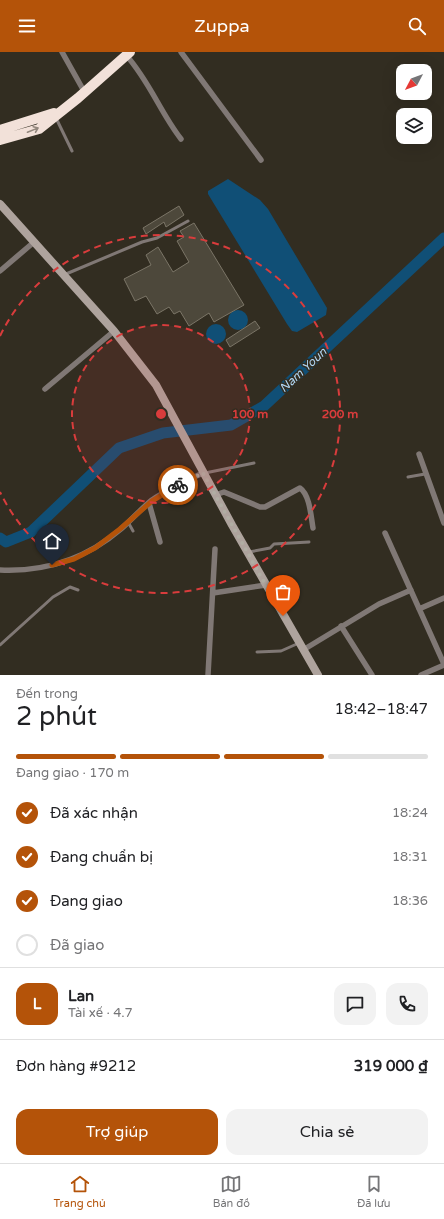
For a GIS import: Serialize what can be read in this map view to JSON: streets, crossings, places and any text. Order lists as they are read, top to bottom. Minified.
{"water":["Nam Youn"],"north":"bottom left","page":{"header":"Zuppa","heading":["2 phút","Đến trong","18:42–18:47"],"panel":["Lan","Tài xế · 4.7","Đơn hàng #9212","319 000 ₫"],"bar":"Đang giao · 170 m","list":[["Đã xác nhận","18:24"],["Đang chuẩn bị","18:31"],["Đang giao","18:36"],"Đã giao"],"round":"L","buttons":["Trợ giúp","Chia sẻ"],"tabs":["Trang chủ","Bản đồ","Đã lưu"]},"rings":["100 m","200 m"]}
